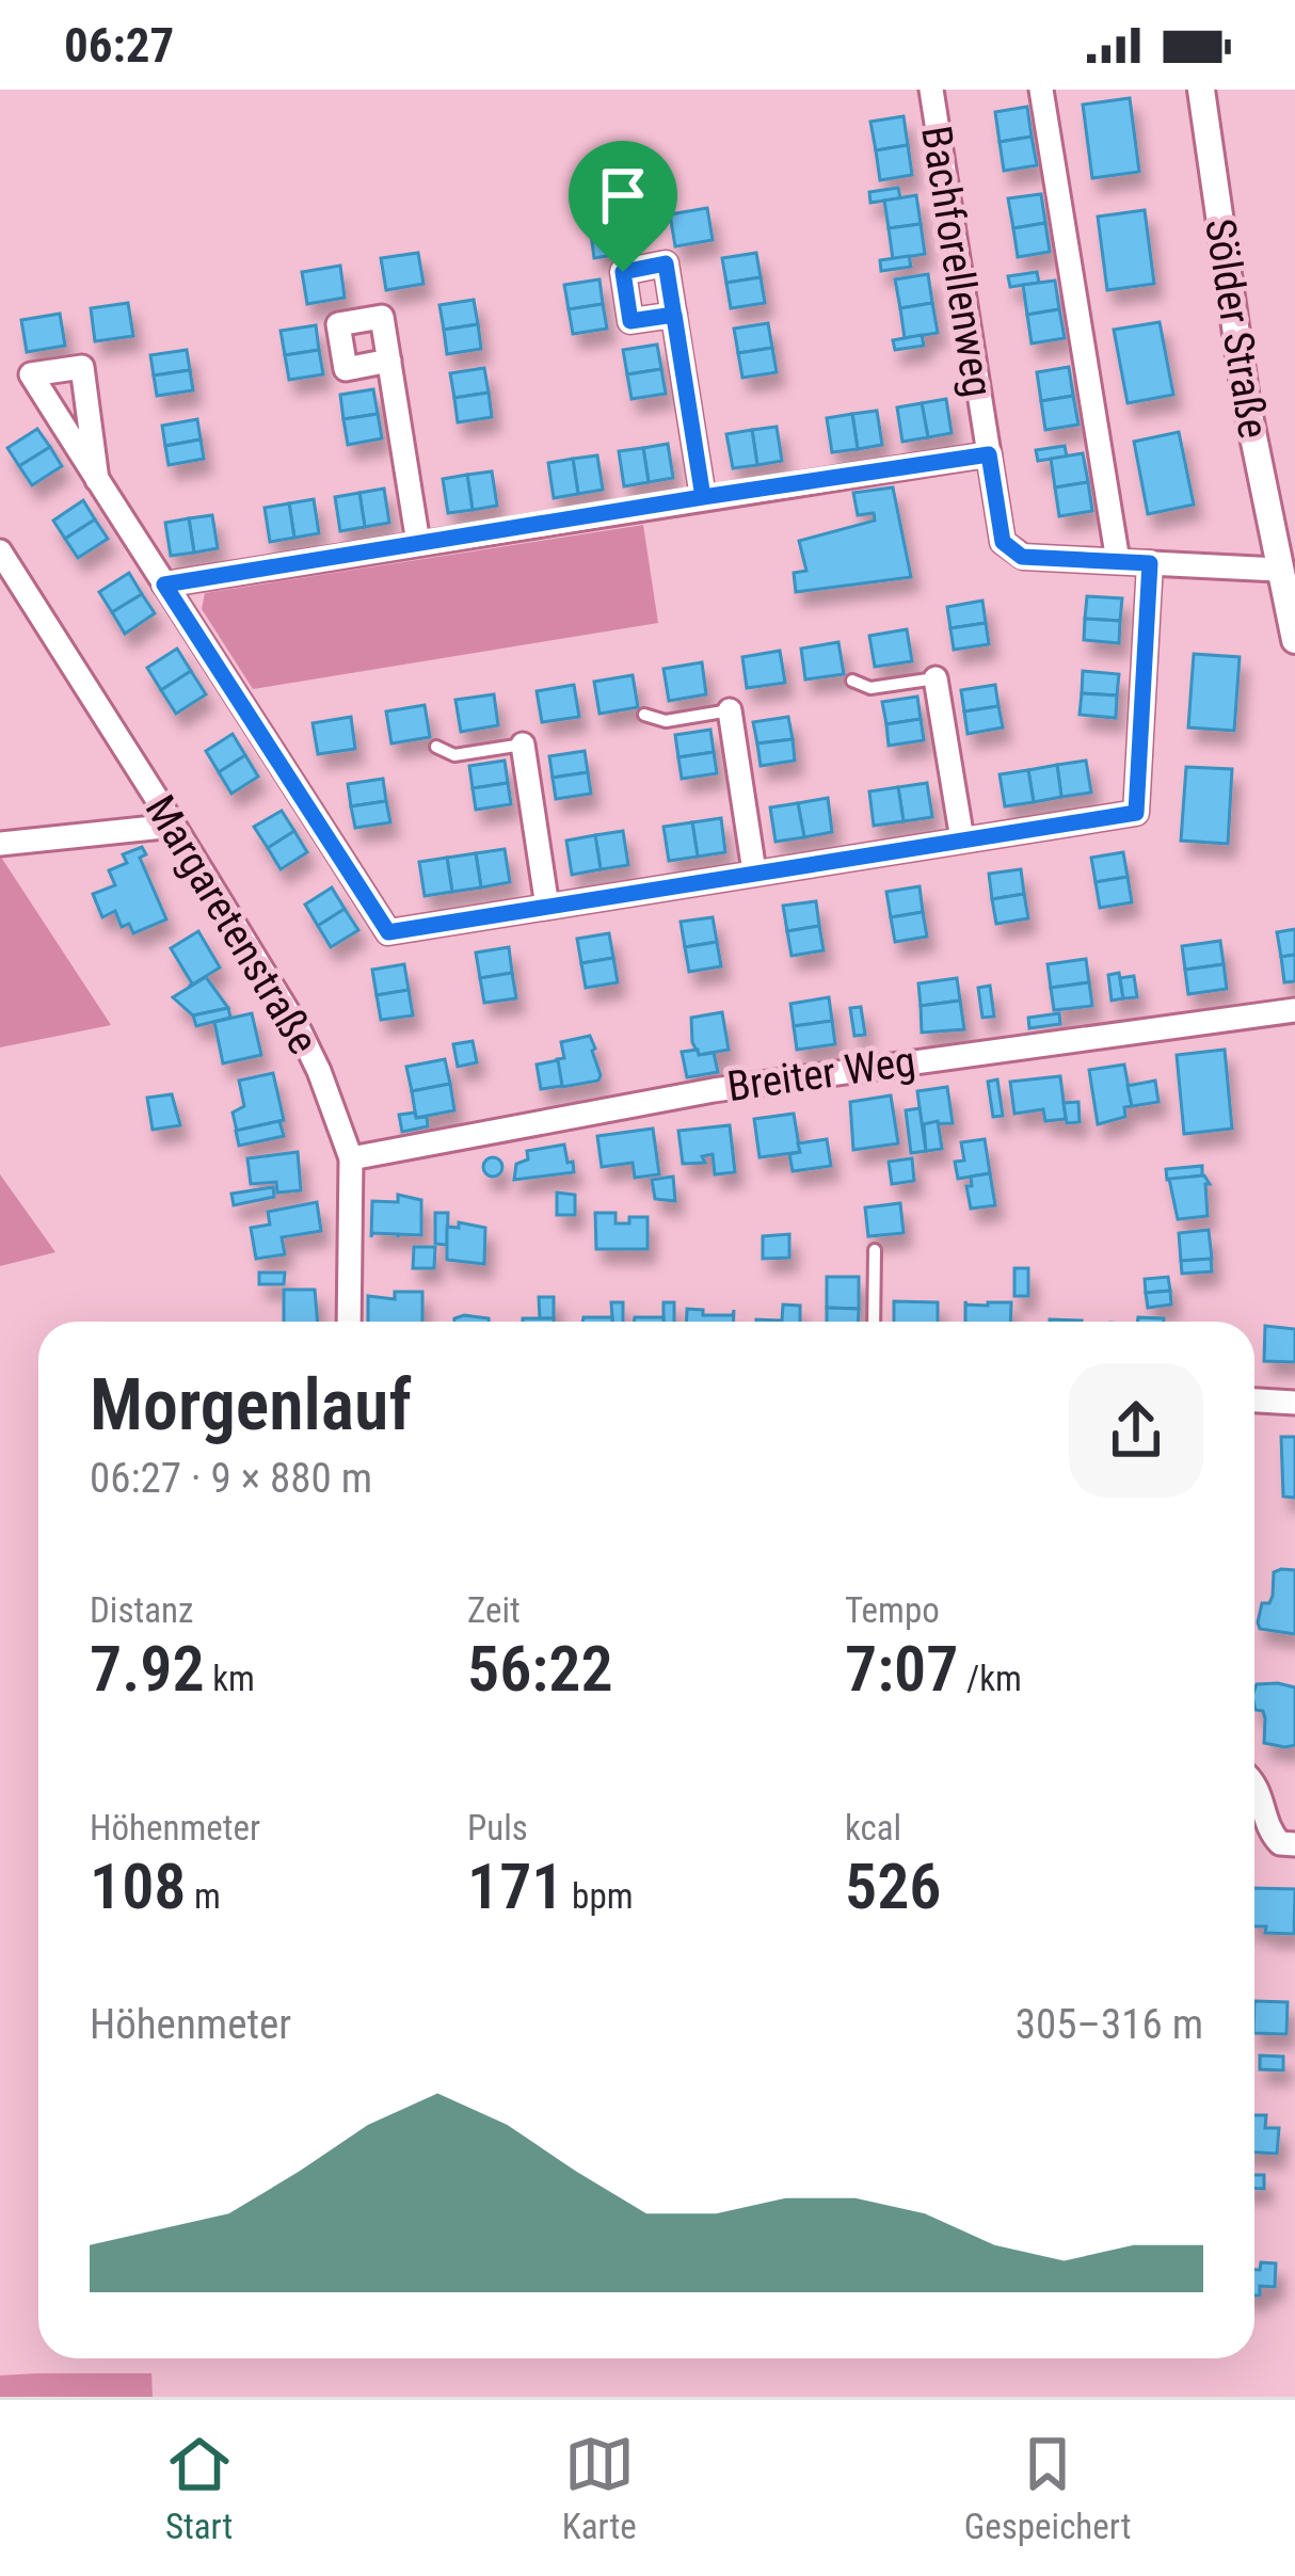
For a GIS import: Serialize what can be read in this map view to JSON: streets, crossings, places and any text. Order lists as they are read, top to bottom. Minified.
{"streets":{"street":["Bachforellenweg","Sölder Straße","Margaretenstraße","Breiter Weg"]},"crossings":[["Bachforellenweg","Sölder Straße"],["Margaretenstraße","Breiter Weg"]],"page":{"status":"06:27","heading":["Morgenlauf","06:27 · 9 × 880 m"],"stats":[["Distanz","7.92 km"],["Zeit","56:22"],["Tempo","7:07 /km"],["Höhenmeter","108 m"],["Puls","171 bpm"],["kcal","526"]],"chart":["Höhenmeter","305–316 m"],"tabs":["Start","Karte","Gespeichert"]}}
